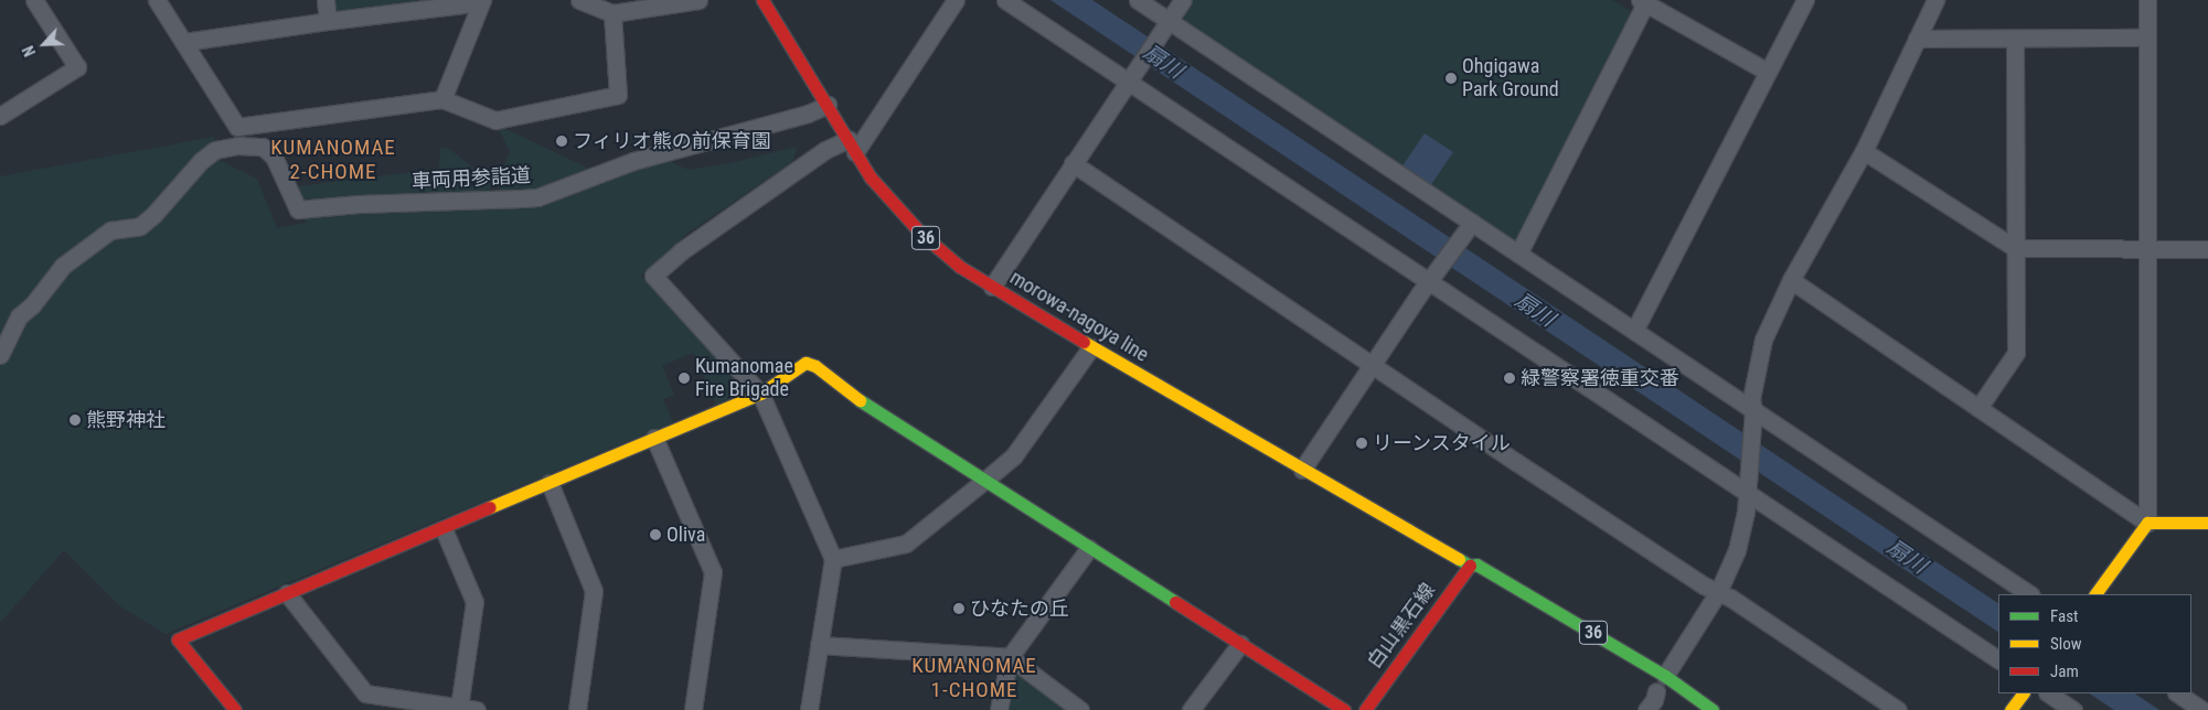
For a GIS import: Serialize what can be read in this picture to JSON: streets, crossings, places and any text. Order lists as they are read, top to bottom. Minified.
{"streets":{"street":["車両用参詣道","36","morowa-nagoya line","白山黒石線"]},"crossings":[["車両用参詣道","morowa-nagoya line"],["morowa-nagoya line","白山黒石線"]],"districts":["KUMANOMAE 2-CHOME","KUMANOMAE 1-CHOME"],"water":["扇川"],"places":["Ohgigawa Park Ground","フィリオ熊の前保育園","Kumanomae Fire Brigade","緑警察署徳重交番","熊野神社","リーンスタイル","Oliva","ひなたの丘"],"legend":["Fast","Slow","Jam"],"north":"bottom left"}
